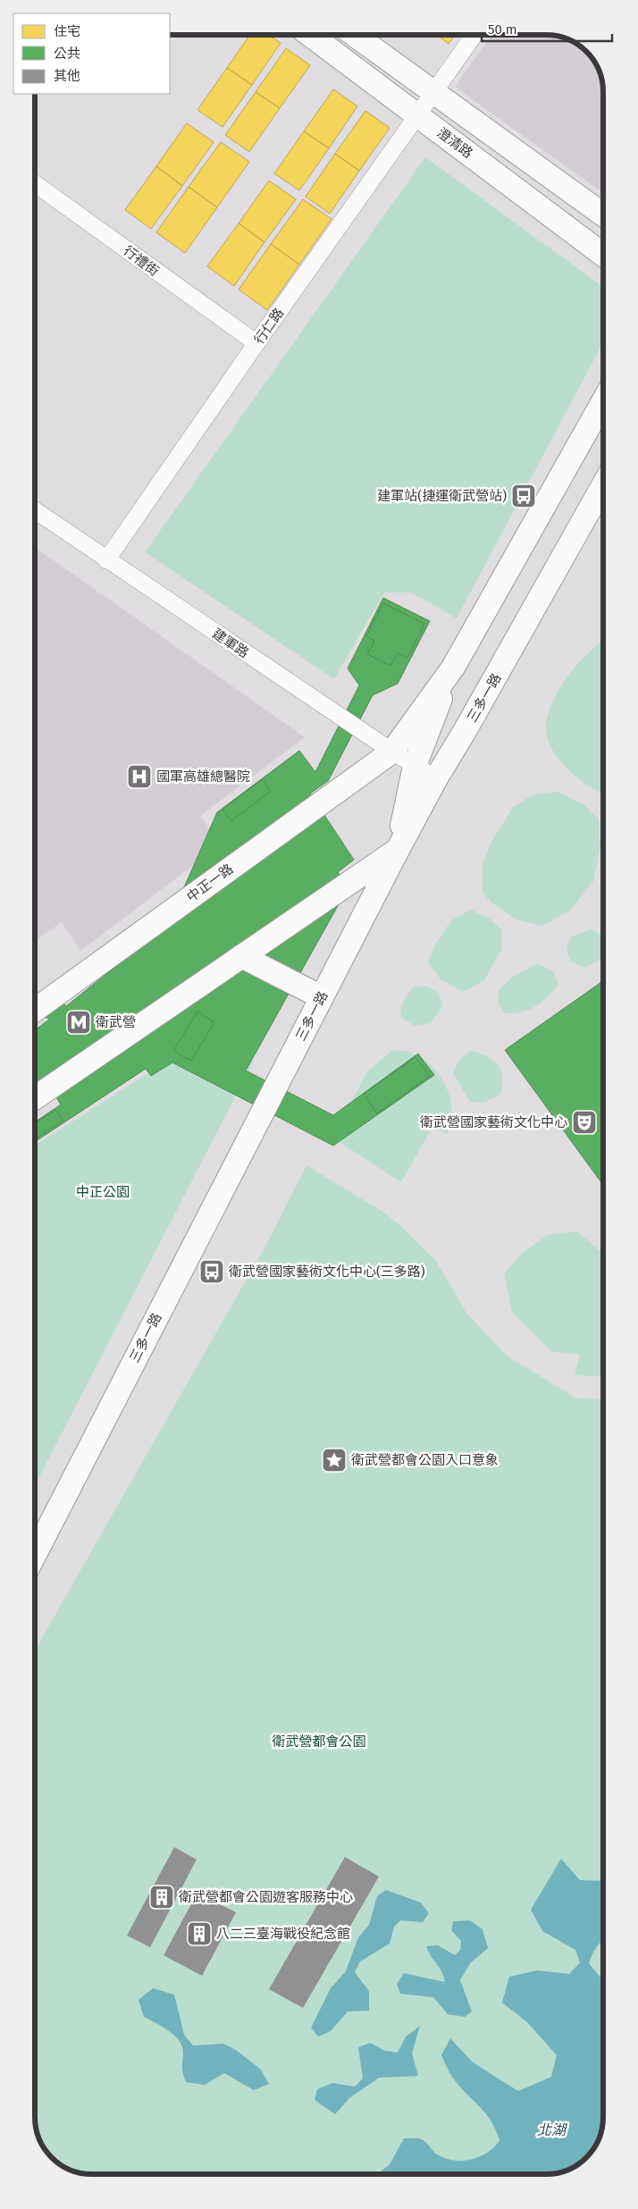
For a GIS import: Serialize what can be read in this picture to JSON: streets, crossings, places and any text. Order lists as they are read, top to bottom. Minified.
{"streets":{"street":["澄清路","行禮街","行仁路","建軍路","三多一路","中正一路"]},"crossings":[["澄清路","行仁路"],["行禮街","行仁路"],["行仁路","建軍路"],["建軍路","三多一路"],["建軍路","中正一路"]],"water":["北湖"],"parks":["中正公園","衛武營都會公園"],"places":{"bus stop":["建軍站(捷運衛武營站)","衛武營國家藝術文化中心(三多路)"],"hospital":["國軍高雄總醫院"],"metro station":["衛武營"],"theatre":["衛武營國家藝術文化中心"],"place":["衛武營都會公園入口意象"],"building":["衛武營都會公園遊客服務中心","八二三臺海戰役紀念館"]},"legend":["住宅","公共","其他"],"scale_bar":"50 m"}
